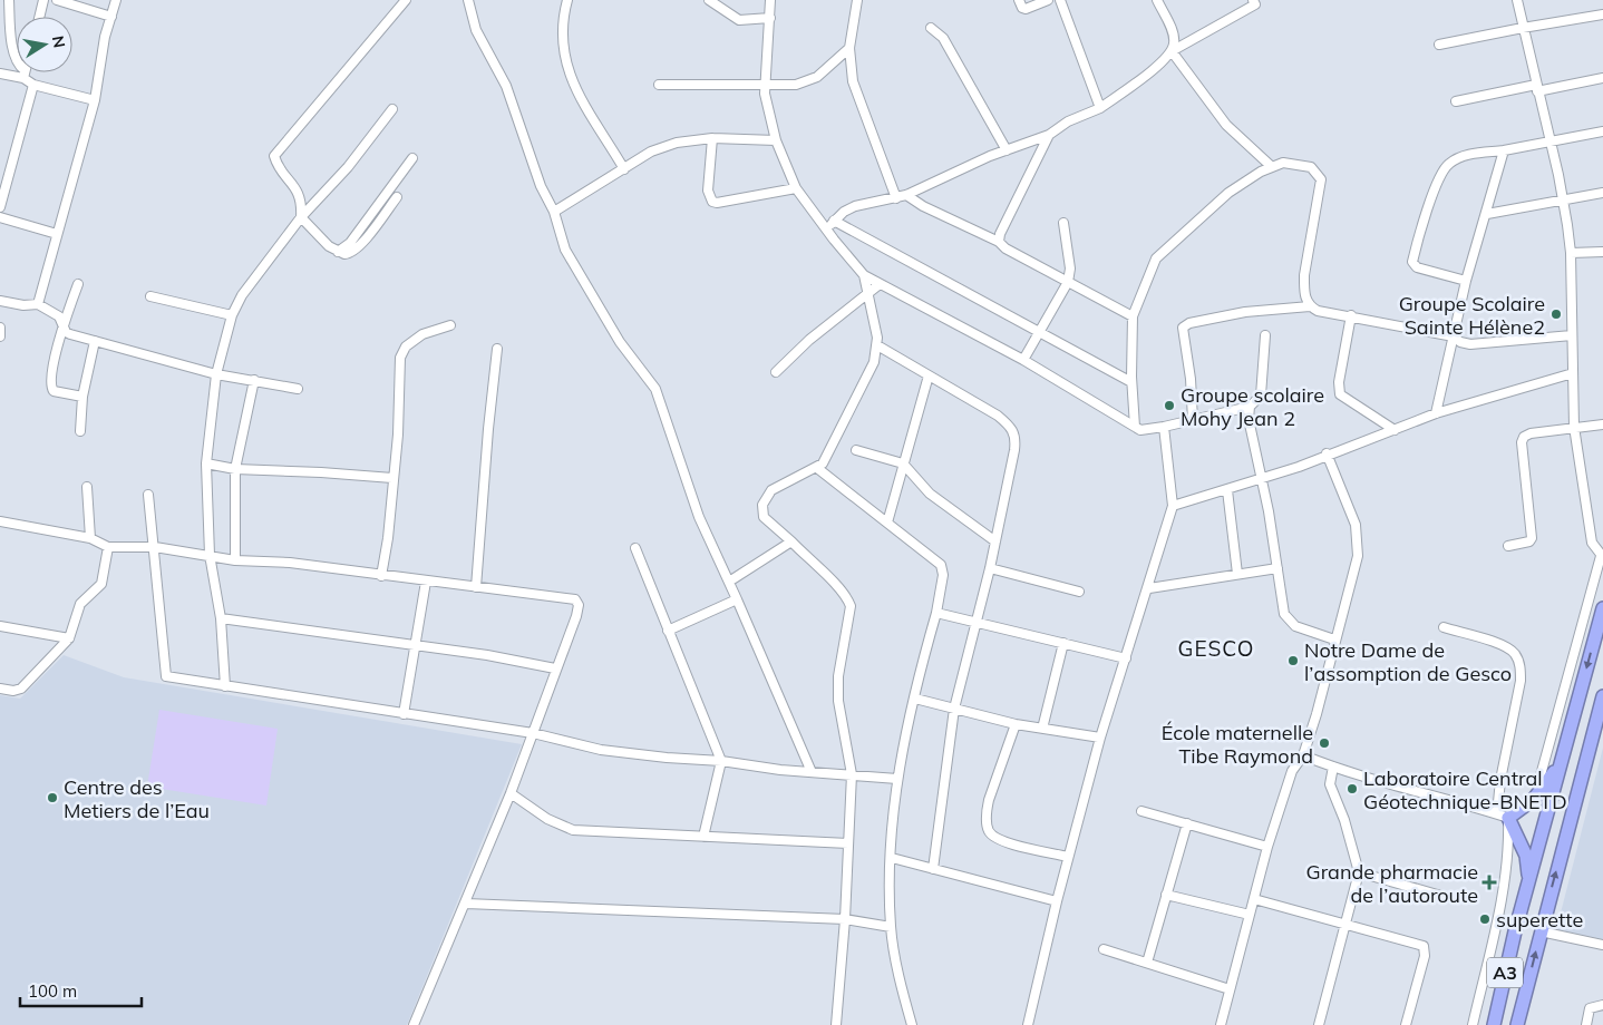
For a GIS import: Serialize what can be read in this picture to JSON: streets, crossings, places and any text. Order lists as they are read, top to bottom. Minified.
{"streets":{"highway":["A3"]},"districts":["GESCO"],"places":{"other":["Groupe Scolaire Sainte Hélène2","Groupe scolaire Mohy Jean 2","Notre Dame de l’assomption de Gesco","École maternelle Tibe Raymond","Laboratoire Central Géotechnique-BNETD","Centre des Metiers de l’Eau","superette"],"health":["Grande pharmacie de l’autoroute"]},"scale_bar":"100 m","north":"right"}
